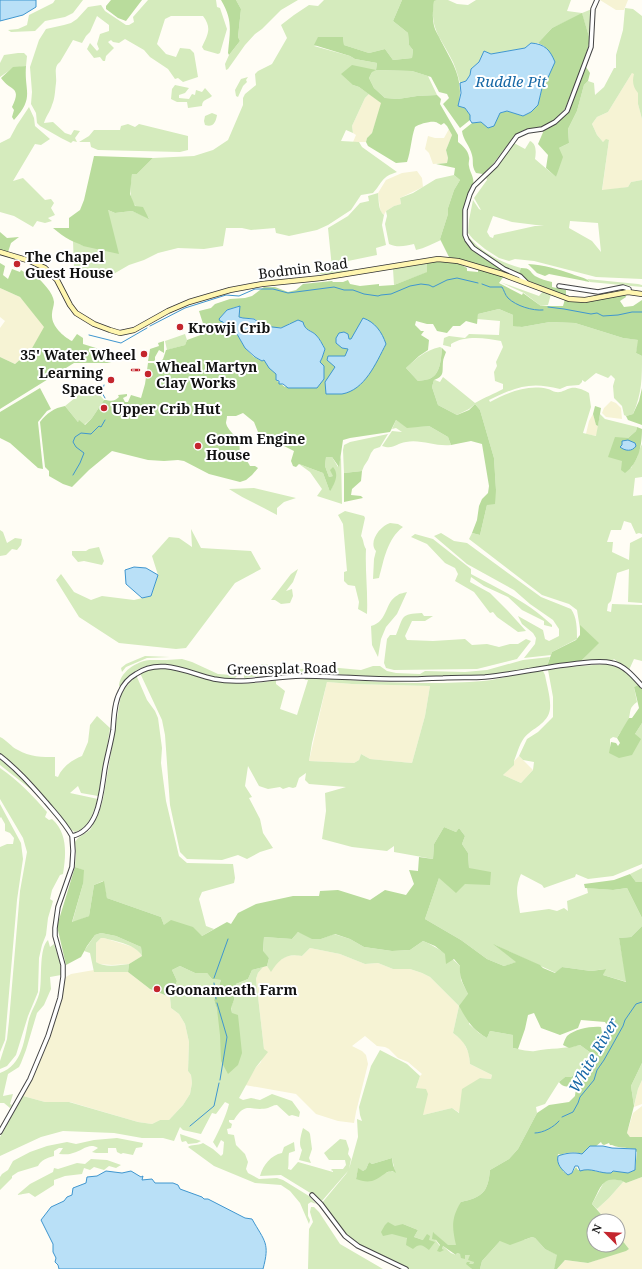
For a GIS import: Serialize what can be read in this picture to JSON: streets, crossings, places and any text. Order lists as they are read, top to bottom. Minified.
{"streets":{"main road":["Bodmin Road"],"street":["Greensplat Road"]},"water":["Ruddle Pit","White River"],"places":["The Chapel Guest House","Krowji Crib","35' Water Wheel","Wheal Martyn Clay Works","Learning Space","Upper Crib Hut","Gomm Engine House","Goonameath Farm"],"north":"top left"}
